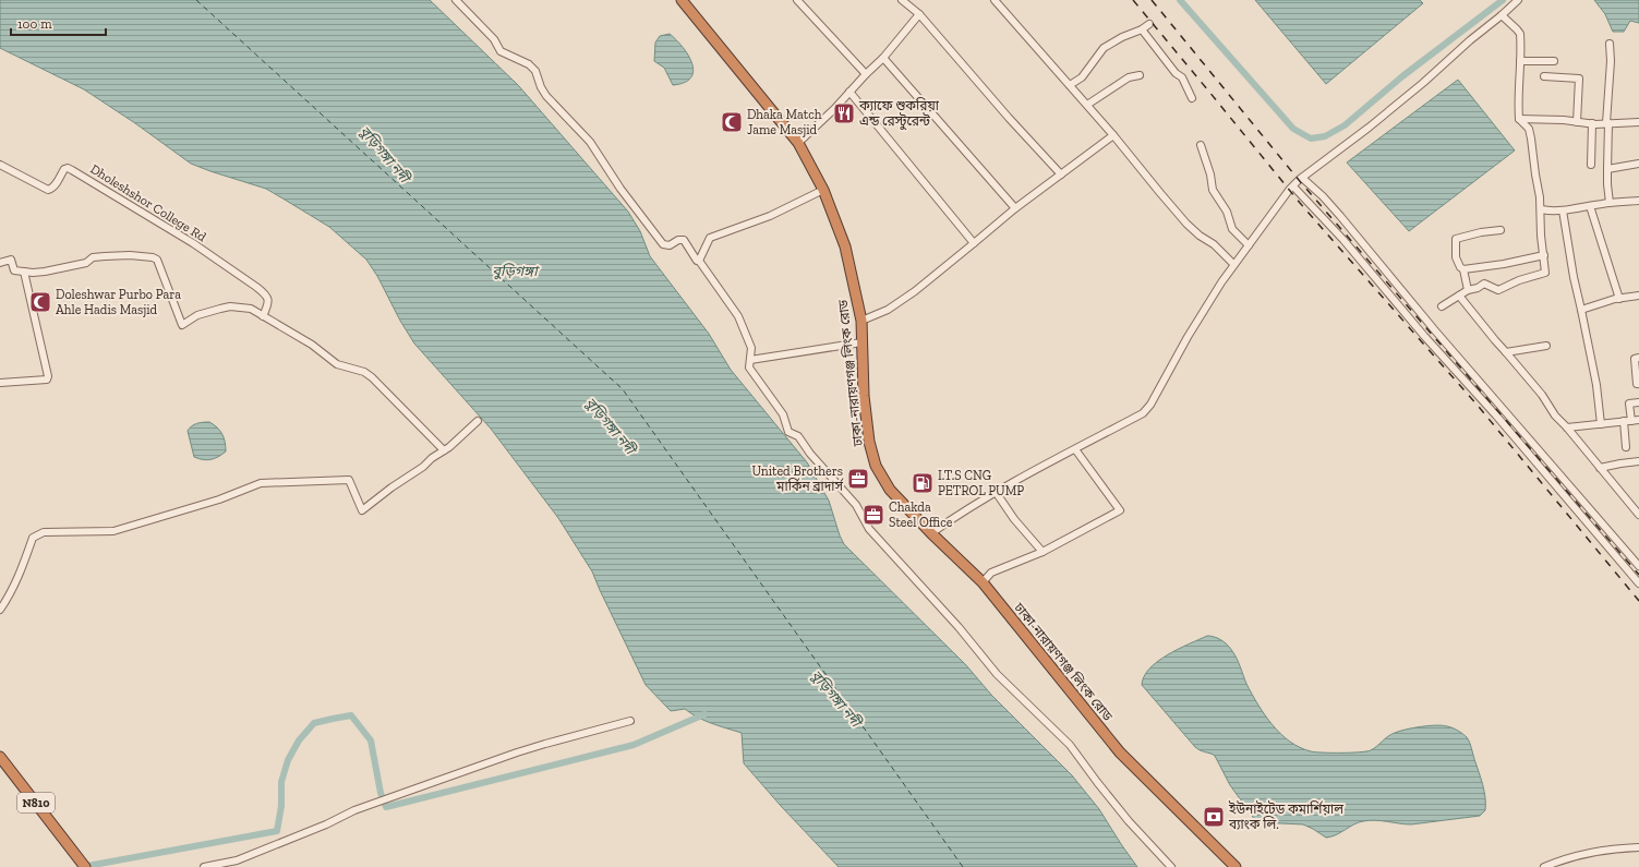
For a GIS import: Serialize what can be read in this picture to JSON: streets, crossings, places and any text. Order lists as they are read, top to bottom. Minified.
{"streets":{"highway":["ঢাকা-নারায়ণগঞ্জ লিংক রোড","N810"],"street":["Dholeshshor College Rd"]},"water":["বুড়িগঙ্গা নদী","বুড়িগঙ্গা"],"places":{"restaurant":["ক্যাফে শুকরিয়া এন্ড রেস্টুরেন্ট"],"mosque":["Dhaka Match Jame Masjid","Doleshwar Purbo Para Ahle Hadis Masjid"],"office":["United Brothers মার্কিন ব্রাদার্স","Chakda Steel Office"],"fuel station":["I.T.S CNG PETROL PUMP"],"bank":["ইউনাইটেড কমার্শিয়াল ব্যাংক লি."]},"scale_bar":"100 m"}
